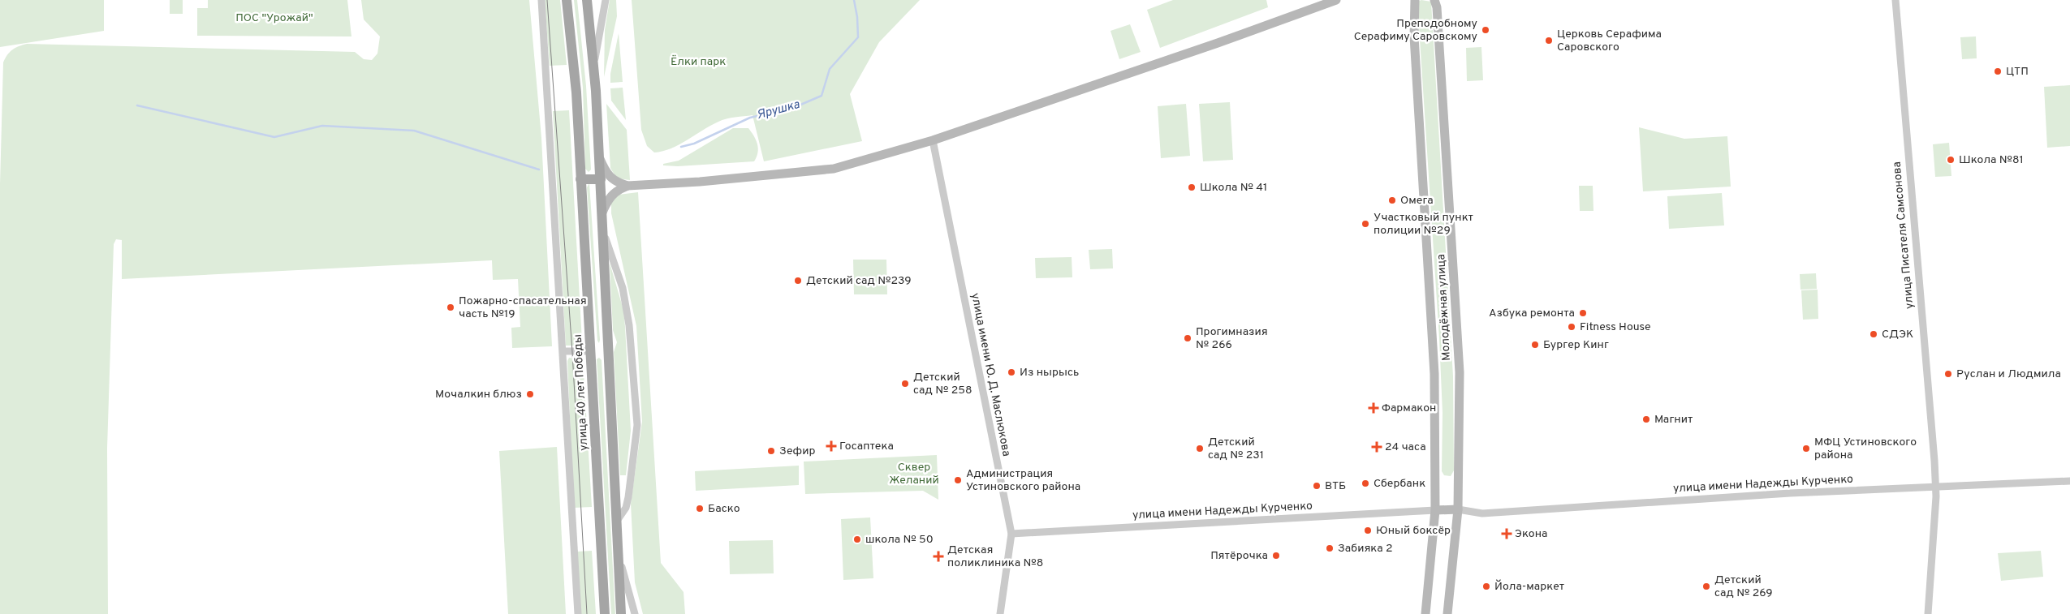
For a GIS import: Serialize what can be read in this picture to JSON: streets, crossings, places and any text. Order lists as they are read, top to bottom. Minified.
{"streets":{"main road":["Молодёжная улица","улица 40 лет Победы"],"street":["улица Писателя Самсонова","улица имени Ю. Д. Маслюкова","улица имени Надежды Курченко"]},"crossings":[["улица Писателя Самсонова","улица имени Надежды Курченко"],["Молодёжная улица","улица имени Надежды Курченко"],["улица имени Ю. Д. Маслюкова","улица имени Надежды Курченко"]],"water":["Ярушка"],"parks":["ПОС \"Урожай\"","Ёлки парк","Сквер Желаний"],"places":{"other":["Преподобному Серафиму Саровскому","Церковь Серафима Саровского","ЦТП","Школа №81","Школа № 41","Омега","Участковый пункт полиции №29","Детский сад №239","Пожарно-спасательная часть №19","Азбука ремонта","Fitness House","СДЭК","Прогимназия № 266","Бургер Кинг","Из нырысь","Руслан и Людмила","Детский сад № 258","Мочалкин блюз","Магнит","Детский сад № 231","МФЦ Устиновского района","Зефир","Администрация Устиновского района","Сбербанк","ВТБ","Баско","Юный боксёр","школа № 50","Забияка 2","Пятёрочка","Йола-маркет","Детский сад № 269"],"health":["Фармакон","Госаптека","24 часа","Экона","Детская поликлиника №8"]}}
